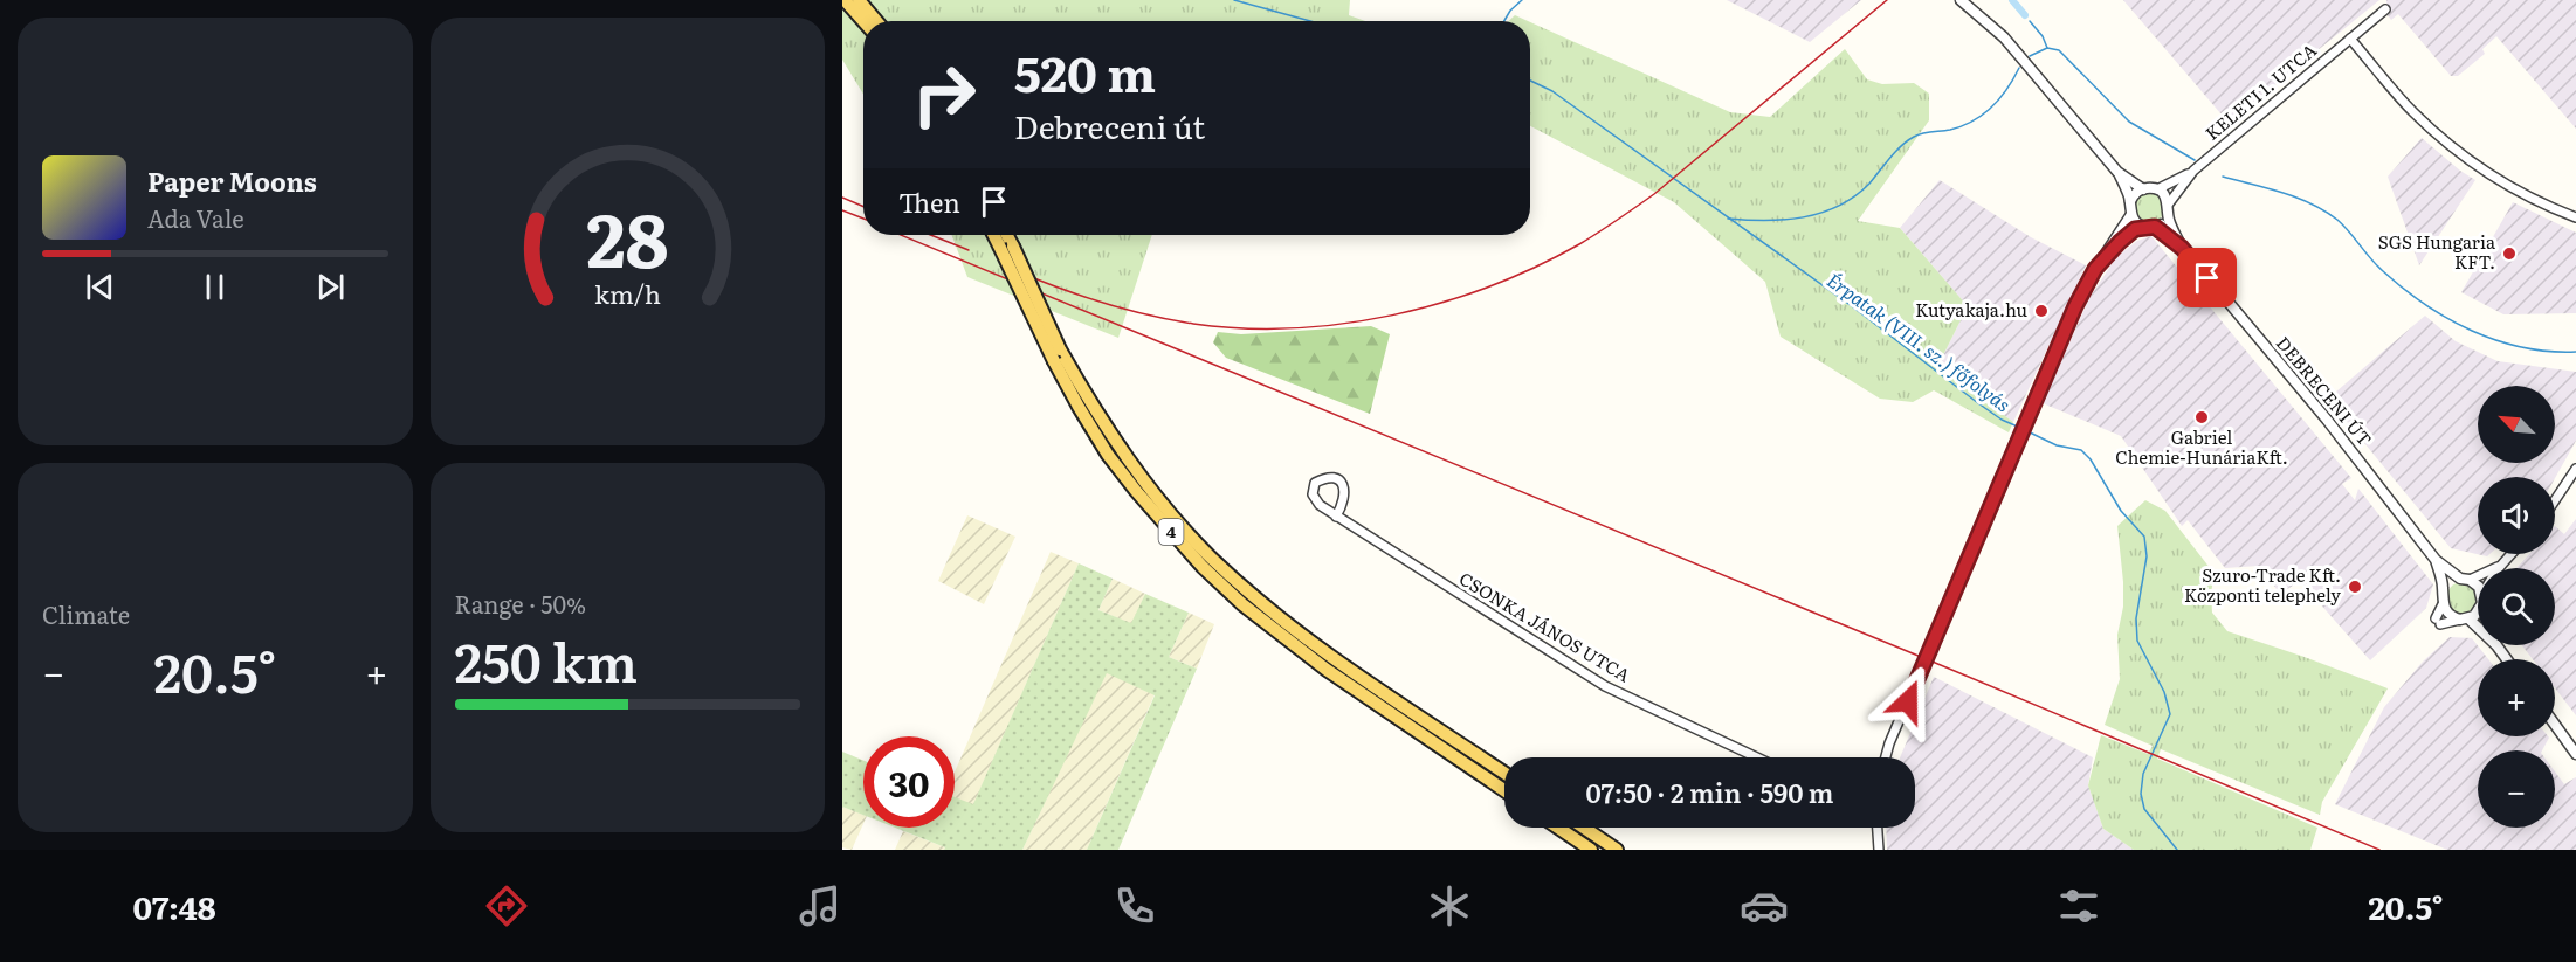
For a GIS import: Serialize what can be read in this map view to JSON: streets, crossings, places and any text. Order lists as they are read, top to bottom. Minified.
{"streets":{"main road":["4"],"street":["KELETI 1. UTCA","DEBRECENI ÚT","CSONKA JÁNOS UTCA"]},"water":["Érpatak (VIII. sz.) főfolyás"],"places":["SGS Hungaria KFT.","Kutyakaja.hu","Gabriel Chemie-HunáriaKft.","Szuro-Trade Kft. Központi telephely"],"north":"top left","page":{"turn":["520 m","Debreceni út"],"song":["Paper Moons","Ada Vale"],"then":"Then","map_buttons":["+","−"],"tile":["Climate",["Range · 50%","250 km"]],"heat":["−","20.5°","+"],"limit":"30","trip":"07:50 · 2 min · 590 m","tabs":["07:48","20.5°"],"gauge":["28","km/h"]}}
